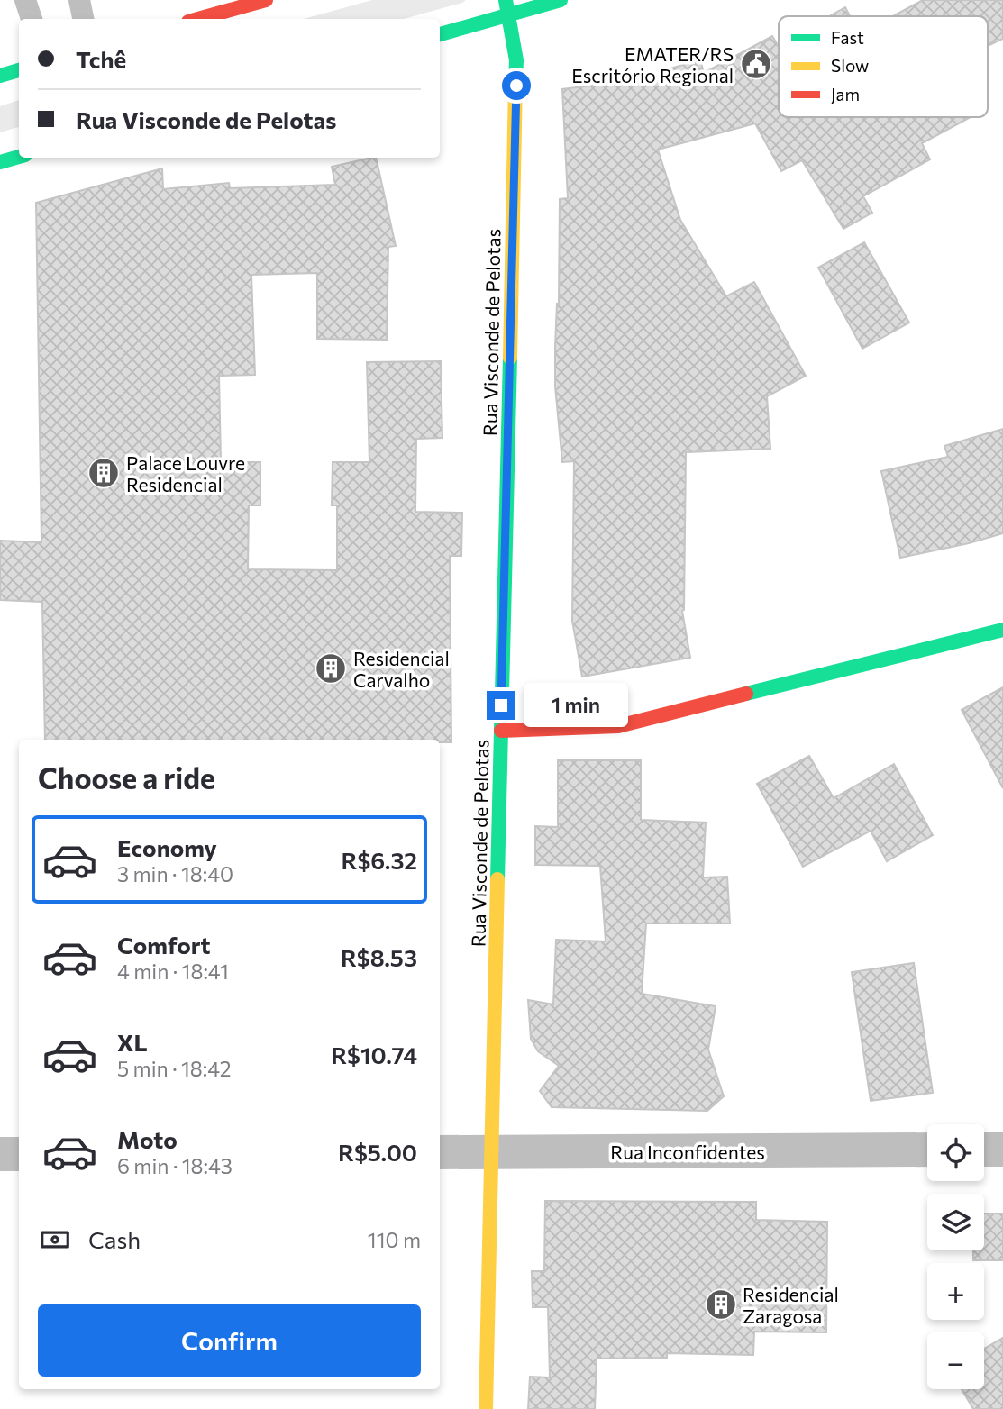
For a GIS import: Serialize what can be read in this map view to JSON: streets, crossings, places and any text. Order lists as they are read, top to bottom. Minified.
{"streets":{"street":["Rua Visconde de Pelotas","Rua Inconfidentes"]},"crossings":[["Rua Visconde de Pelotas","Rua Inconfidentes"]],"places":{"public building":["EMATER/RS Escritório Regional"],"building":["Palace Louvre Residencial","Residencial Carvalho","Residencial Zaragosa"]},"legend":["Fast","Slow","Jam"],"page":{"banner":["Tchê","Rua Visconde de Pelotas"],"bubble":"1 min","heading":"Choose a ride","list":[{"name":"Economy","note":"3 min · 18:40","value":"R$6.32"},{"name":"Comfort","note":"4 min · 18:41","value":"R$8.53"},{"name":"XL","note":"5 min · 18:42","value":"R$10.74"},{"name":"Moto","note":"6 min · 18:43","value":"R$5.00"}],"map_buttons":["+","−"],"pay":["Cash","110 m"],"buttons":"Confirm"}}
